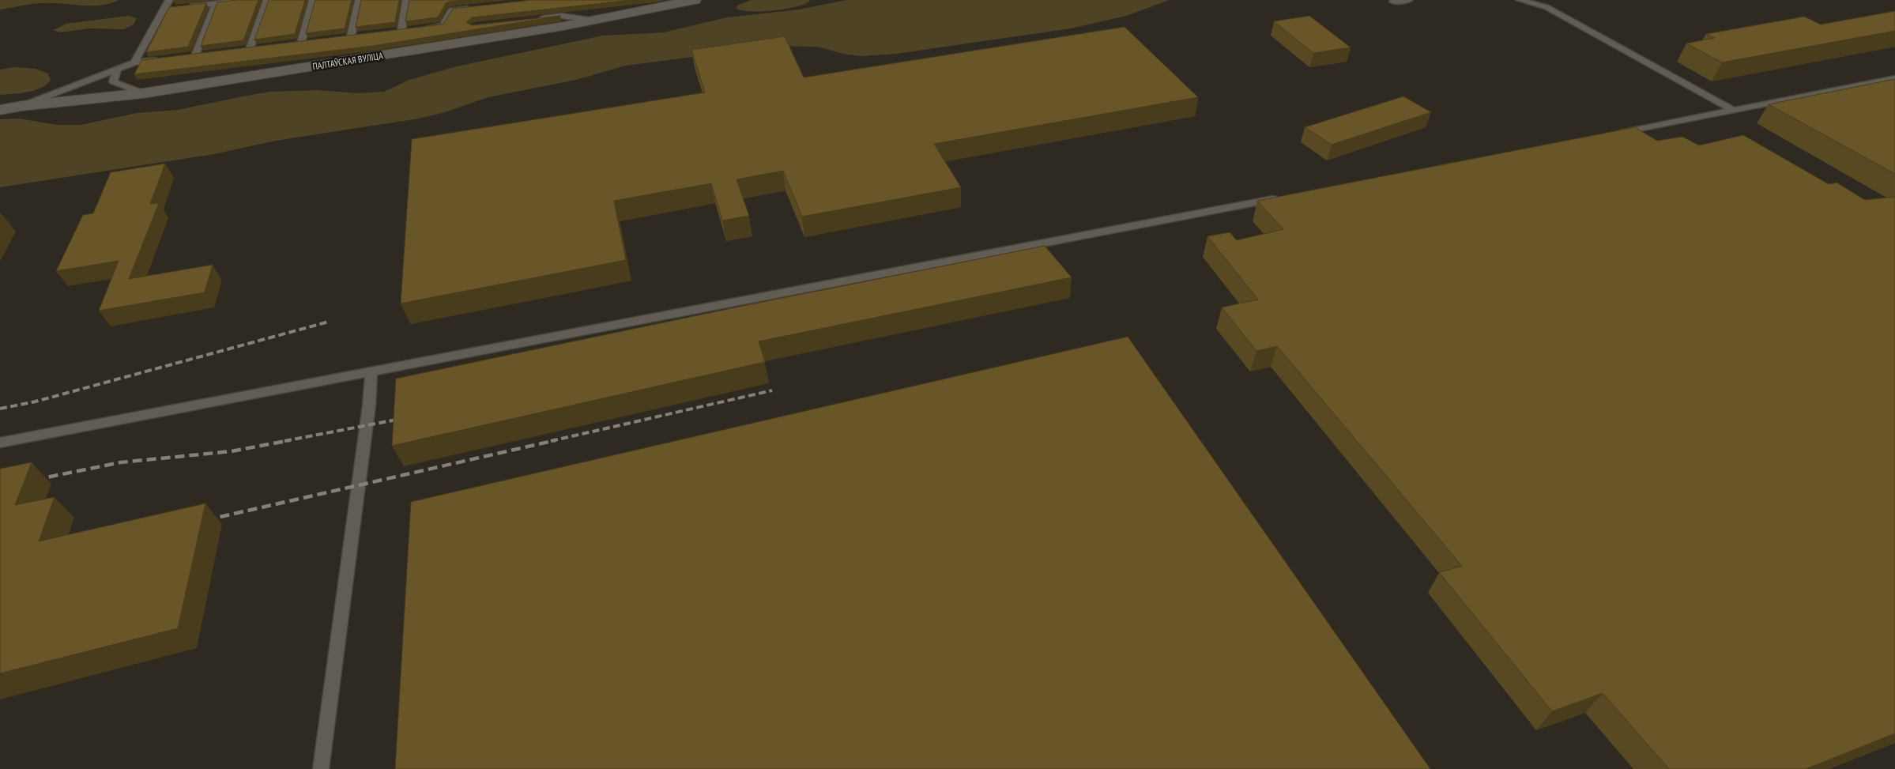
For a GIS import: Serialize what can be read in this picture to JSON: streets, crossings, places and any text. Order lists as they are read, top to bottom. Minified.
{"streets":{"street":["ПАЛТАЎСКАЯ ВУЛІЦА"]}}
